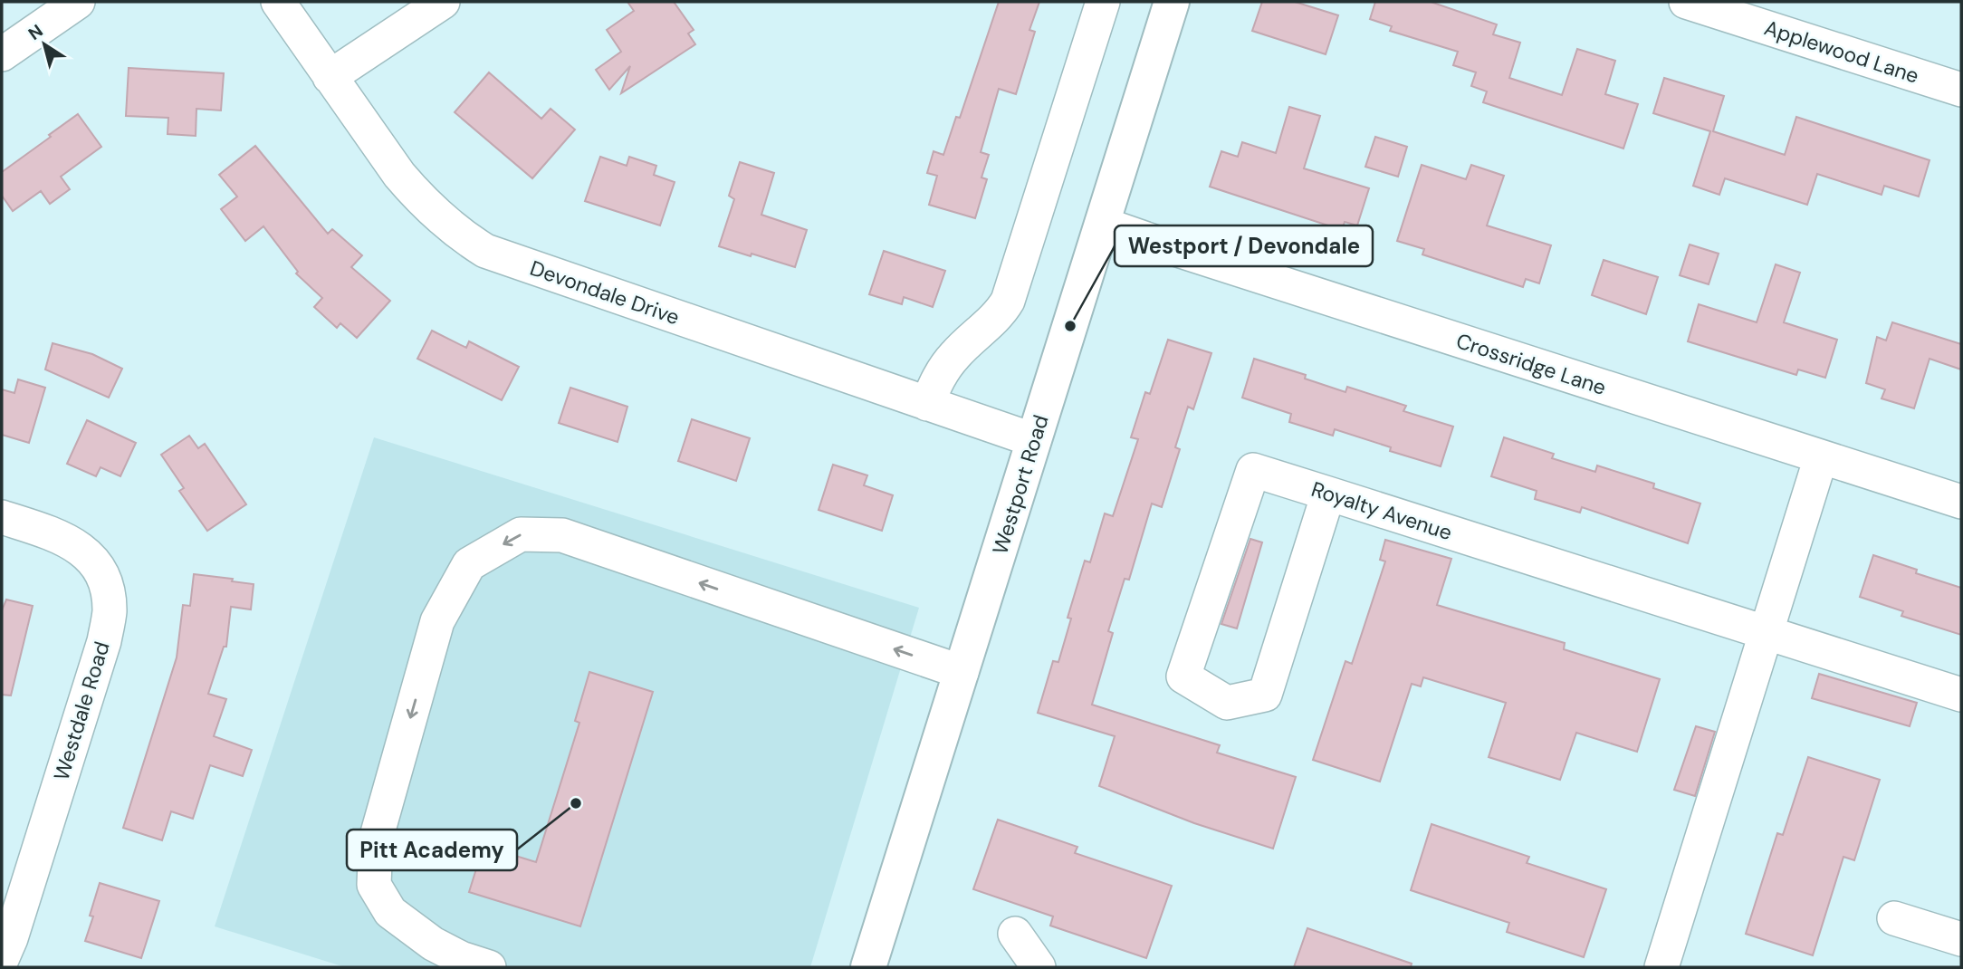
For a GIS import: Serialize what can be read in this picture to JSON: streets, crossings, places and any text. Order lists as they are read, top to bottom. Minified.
{"streets":{"main road":["Westport Road"],"street":["Applewood Lane","Devondale Drive","Crossridge Lane","Royalty Avenue","Westdale Road"]},"crossings":[["Devondale Drive","Westport Road"],["Crossridge Lane","Westport Road"]],"places":["Westport / Devondale","Pitt Academy"],"north":"top left"}
